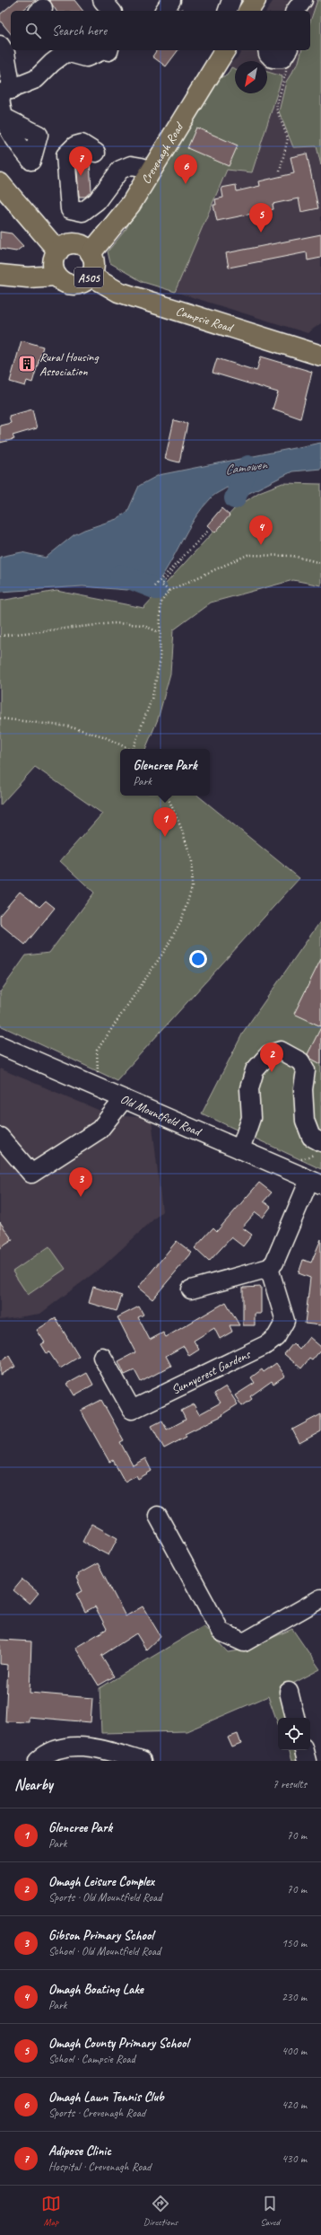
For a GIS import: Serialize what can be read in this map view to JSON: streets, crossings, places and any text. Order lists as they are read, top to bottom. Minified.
{"streets":{"main road":["Crevenagh Road","A505","Campsie Road"],"street":["Old Mountfield Road","Sunnycrest Gardens"]},"crossings":[["Crevenagh Road","A505"],["Crevenagh Road","Campsie Road"],["A505","Campsie Road"]],"water":["Camowen"],"places":{"building":["Rural Housing Association"]},"north":"bottom left","page":{"search":"Search here","pins":["7","6","5","4","1","2","3"],"popup":["Glencree Park","Park"],"heading":["Nearby","7 results"],"list":[{"mark":"1","name":"Glencree Park","note":"Park","value":"70 m"},{"mark":"2","name":"Omagh Leisure Complex","note":"Sports · Old Mountfield Road","value":"70 m"},{"mark":"3","name":"Gibson Primary School","note":"School · Old Mountfield Road","value":"150 m"},{"mark":"4","name":"Omagh Boating Lake","note":"Park","value":"230 m"},{"mark":"5","name":"Omagh County Primary School","note":"School · Campsie Road","value":"400 m"},{"mark":"6","name":"Omagh Lawn Tennis Club","note":"Sports · Crevenagh Road","value":"420 m"},{"mark":"7","name":"Adipose Clinic","note":"Hospital · Crevenagh Road","value":"430 m"}],"nav":["Map","Directions","Saved"]}}
